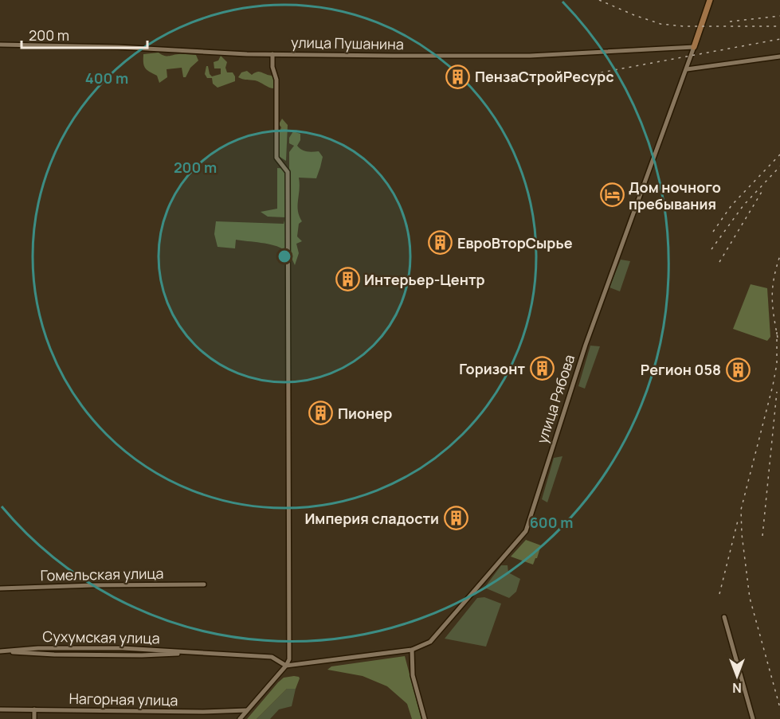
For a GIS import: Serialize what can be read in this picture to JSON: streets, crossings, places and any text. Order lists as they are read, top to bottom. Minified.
{"streets":{"main road":["улица Рябова"],"street":["улица Пушанина","Гомельская улица","Сухумская улица","Нагорная улица"]},"crossings":[["улица Пушанина","улица Рябова"],["улица Рябова","Сухумская улица"]],"places":{"building":["ПензаСтройРесурс","ЕвроВторСырье","Интерьер-Центр","Горизонт","Регион 058","Пионер","Империя сладости"],"hotel":["Дом ночного пребывания"]},"scale_bar":"200 m","north":"bottom","rings":["400 m","200 m","600 m"]}
